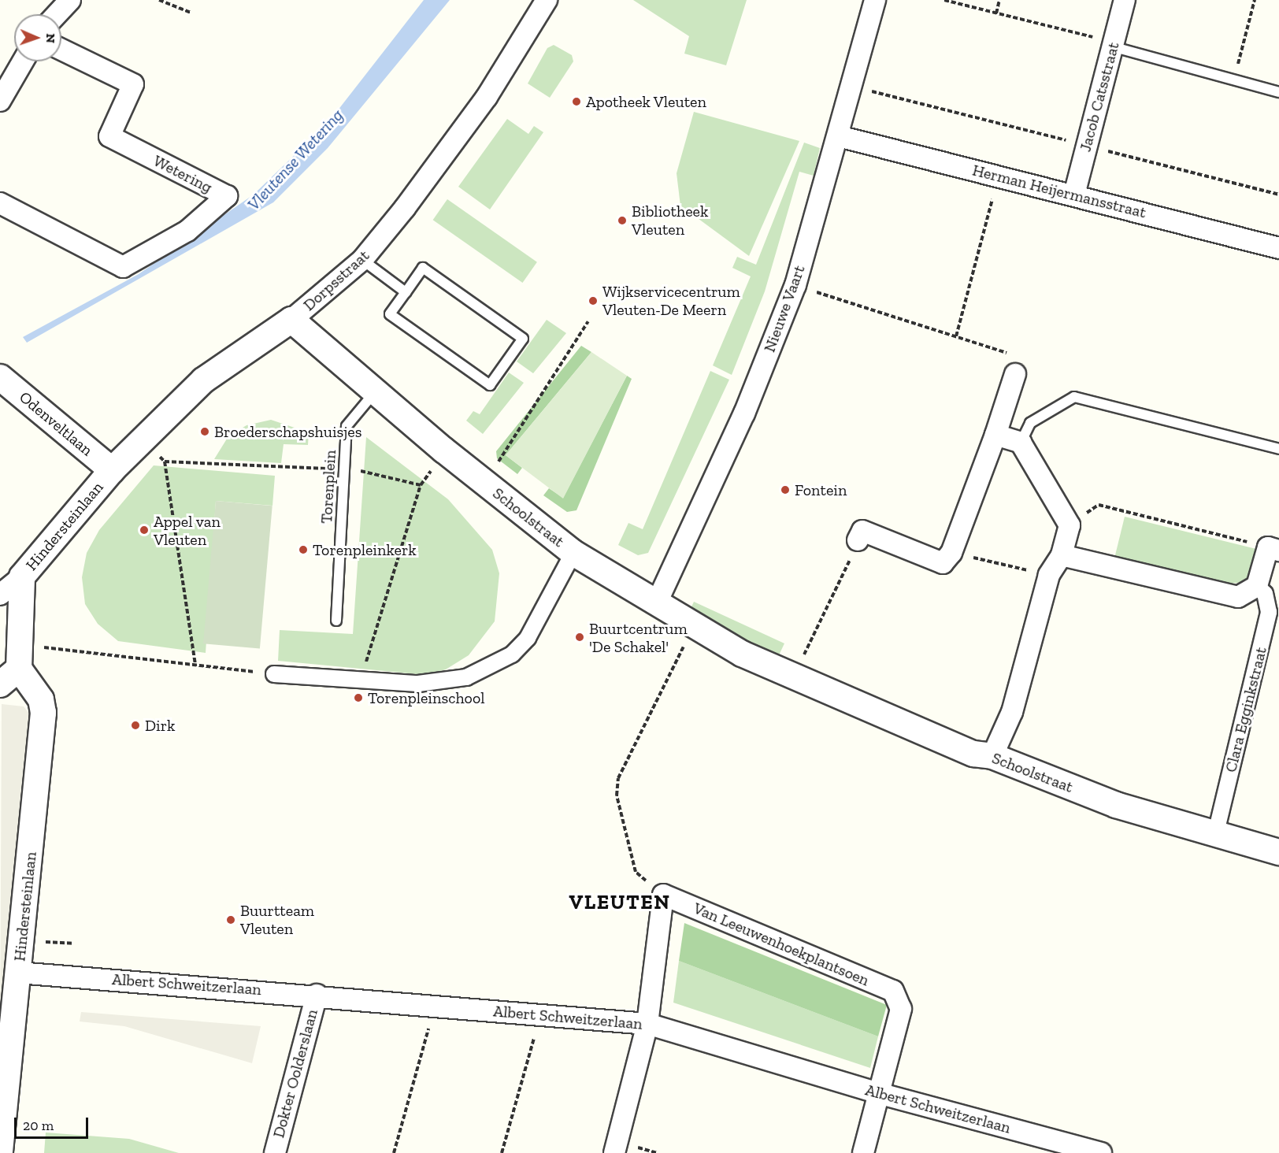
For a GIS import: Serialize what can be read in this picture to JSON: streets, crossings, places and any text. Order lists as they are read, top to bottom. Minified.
{"streets":{"street":["Jacob Catsstraat","Wetering","Herman Heijermansstraat","Dorpsstraat","Nieuwe Vaart","Odenveltlaan","Schoolstraat","Hindersteinlaan","Clara Egginkstraat","Van Leeuwenhoekplantsoen","Albert Schweitzerlaan","Dokter Oolderslaan"],"lane":["Torenplein"]},"crossings":[["Jacob Catsstraat","Herman Heijermansstraat"],["Herman Heijermansstraat","Nieuwe Vaart"],["Dorpsstraat","Odenveltlaan"],["Dorpsstraat","Schoolstraat"],["Dorpsstraat","Hindersteinlaan"],["Nieuwe Vaart","Schoolstraat"],["Odenveltlaan","Hindersteinlaan"],["Torenplein","Schoolstraat"],["Schoolstraat","Clara Egginkstraat"],["Hindersteinlaan","Albert Schweitzerlaan"],["Van Leeuwenhoekplantsoen","Albert Schweitzerlaan"],["Albert Schweitzerlaan","Dokter Oolderslaan"]],"districts":["VLEUTEN"],"water":["Vleutense Wetering"],"places":["Apotheek Vleuten","Bibliotheek Vleuten","Wijkservicecentrum Vleuten-De Meern","Broederschapshuisjes","Fontein","Appel van Vleuten","Torenpleinkerk","Buurtcentrum 'De Schakel'","Torenpleinschool","Dirk","Buurtteam Vleuten"],"scale_bar":"20 m","north":"right"}
